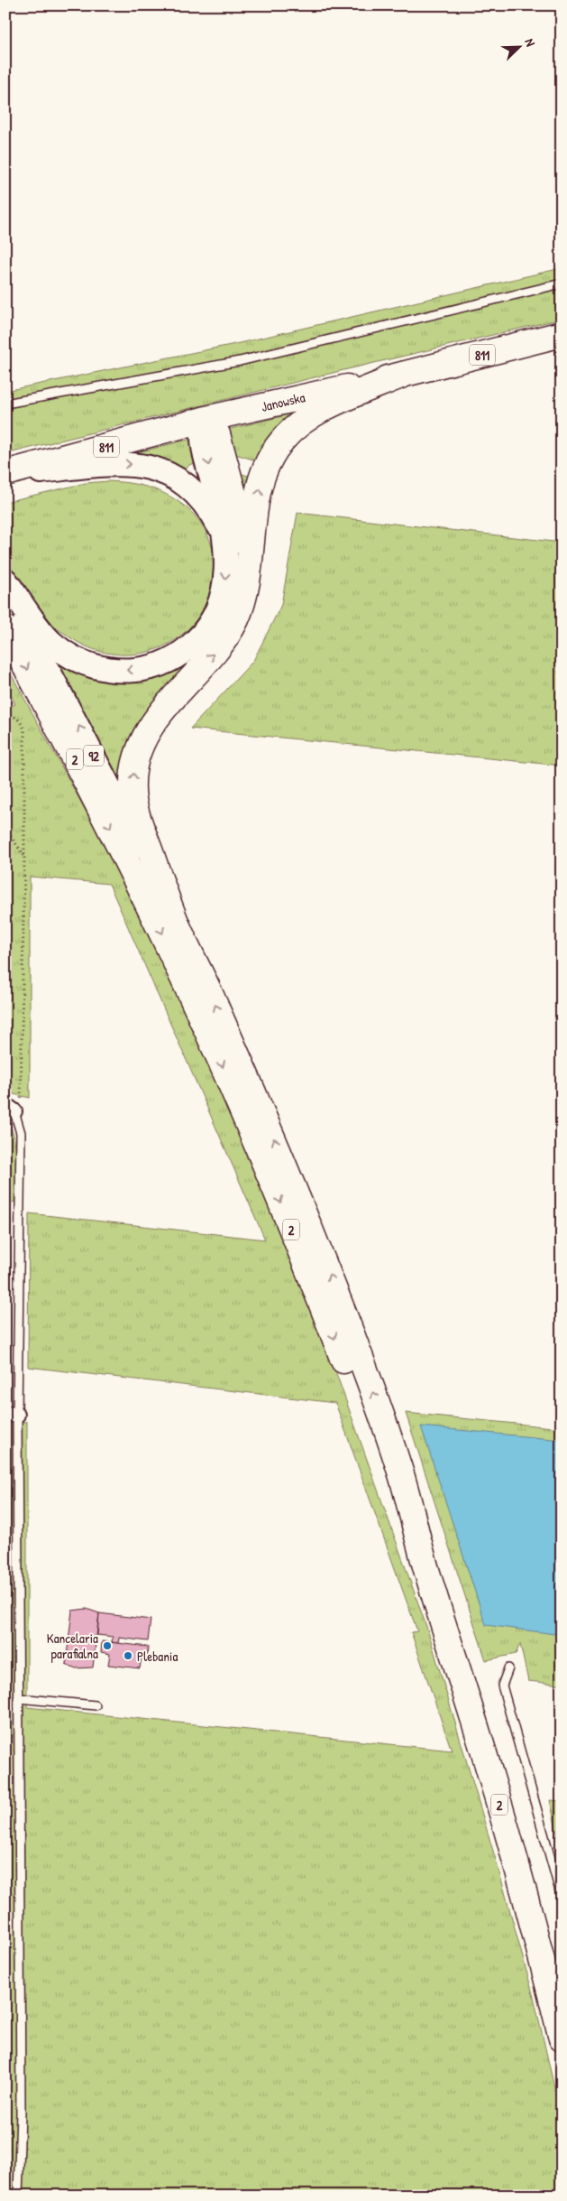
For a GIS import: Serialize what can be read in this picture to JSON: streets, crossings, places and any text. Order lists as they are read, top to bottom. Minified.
{"streets":{"highway":["811","Janowska","2"],"main road":["92"]},"crossings":[["92","2"]],"places":["Kancelaria parafialna","Plebania"],"north":"top right"}
